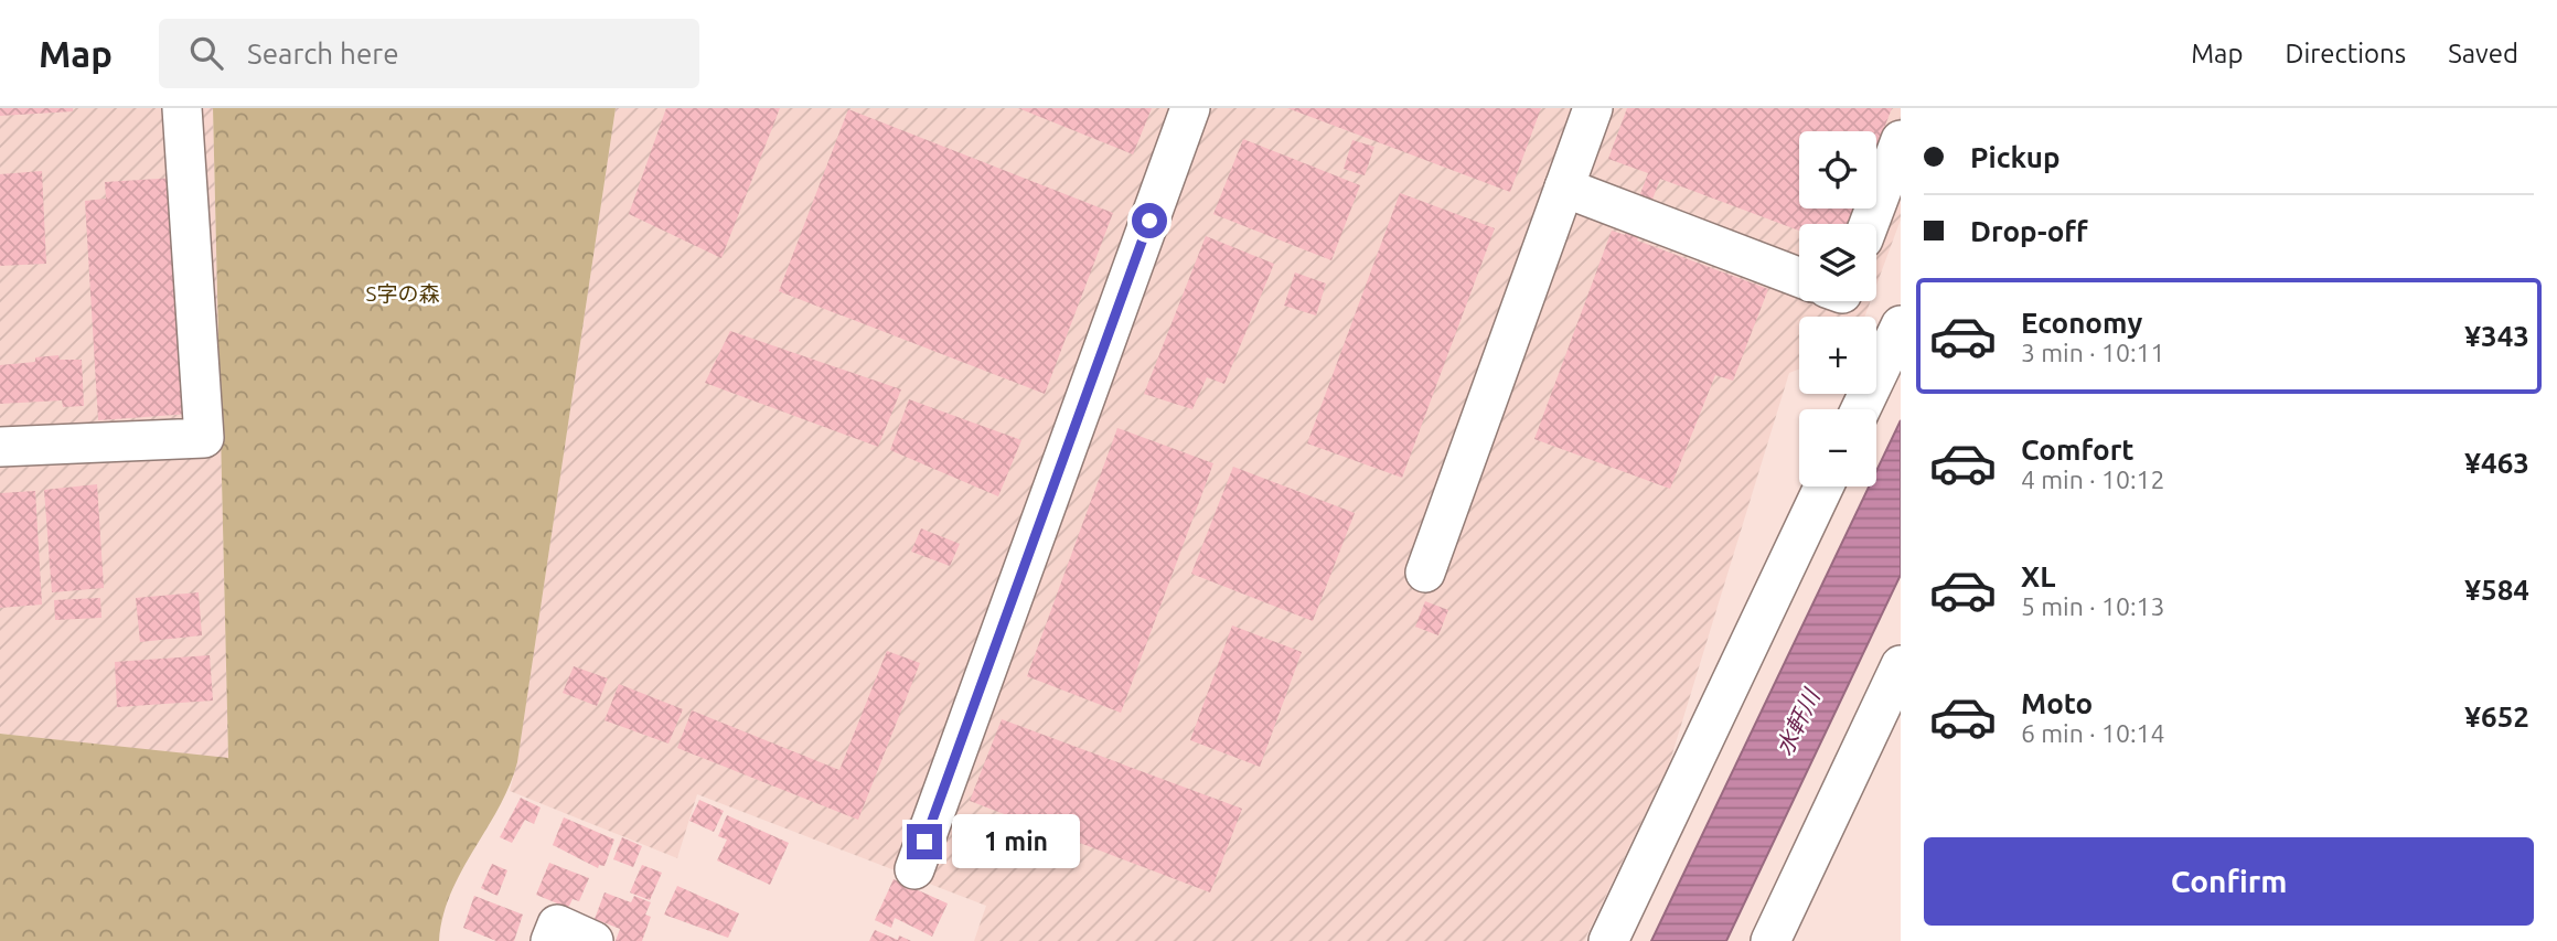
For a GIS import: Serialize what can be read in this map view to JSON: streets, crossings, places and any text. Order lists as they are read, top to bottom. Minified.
{"water":["水軒川"],"parks":["S字の森"],"page":{"header":"Map","search":"Search here","nav":["Map","Directions","Saved"],"banner":["Pickup","Drop-off"],"map_buttons":["+","−"],"list":[{"name":"Economy","note":"3 min · 10:11","value":"¥343"},{"name":"Comfort","note":"4 min · 10:12","value":"¥463"},{"name":"XL","note":"5 min · 10:13","value":"¥584"},{"name":"Moto","note":"6 min · 10:14","value":"¥652"}],"bubble":"1 min","buttons":"Confirm"}}
